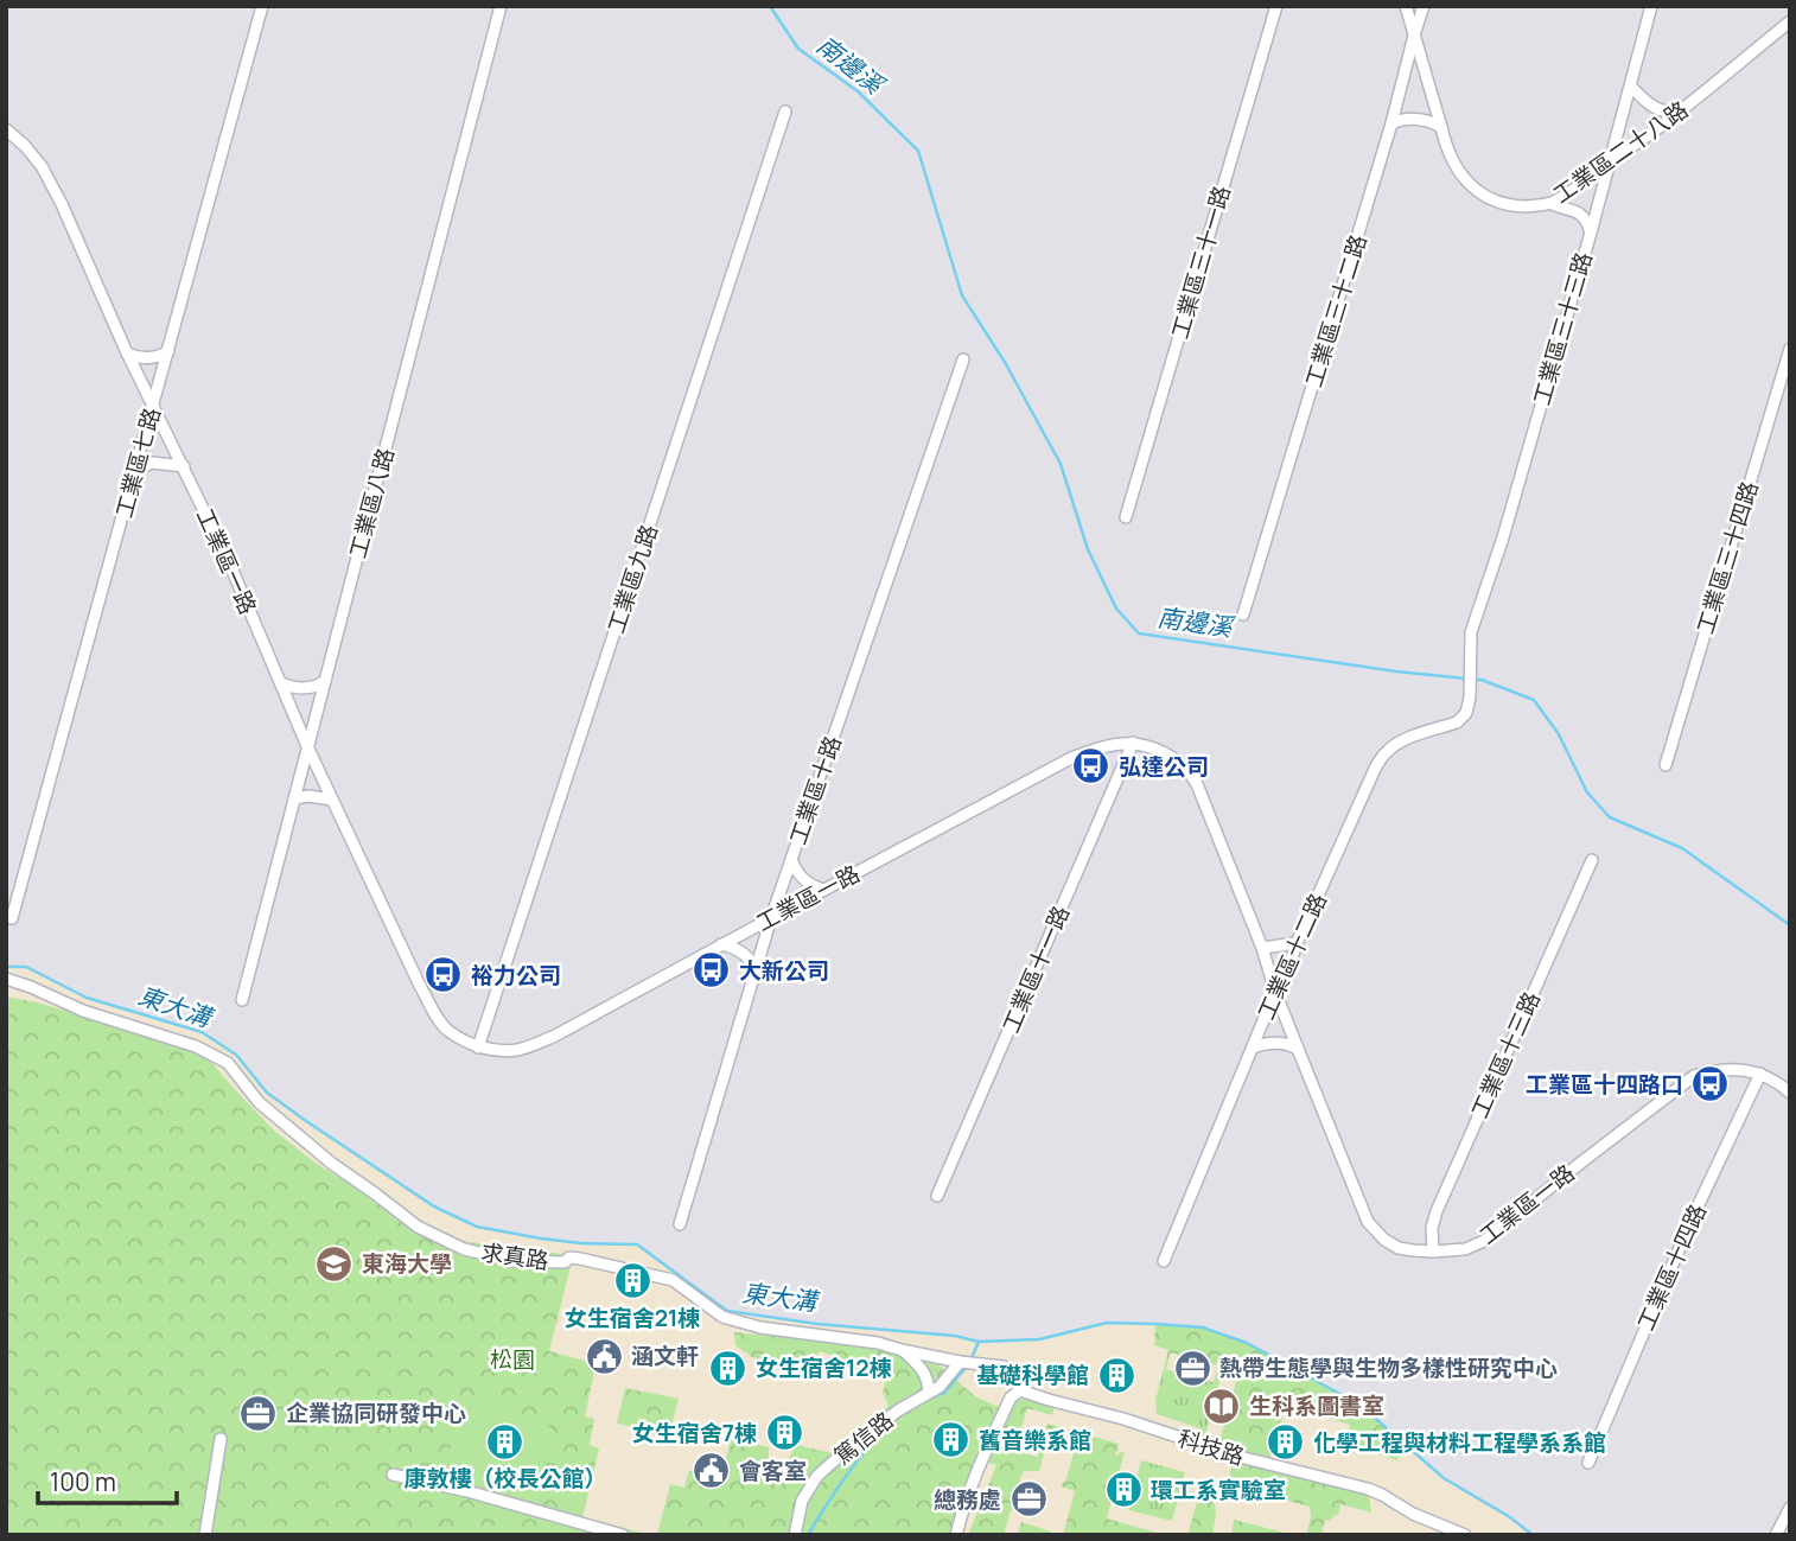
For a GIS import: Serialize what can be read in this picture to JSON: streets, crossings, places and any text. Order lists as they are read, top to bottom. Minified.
{"streets":{"street":["工業區二十八路","工業區三十一路","工業區三十二路","工業區三十三路","工業區七路","工業區八路","工業區三十四路","工業區一路","工業區九路","工業區十路","工業區十二路","工業區十一路","工業區十三路","求真路","工業區十四路","篤信路","科技路"]},"crossings":[["工業區二十八路","工業區三十二路"],["工業區二十八路","工業區三十三路"],["工業區三十三路","工業區十二路"],["工業區七路","工業區一路"],["工業區八路","工業區一路"],["工業區一路","工業區九路"],["工業區一路","工業區十路"],["工業區一路","工業區十二路"],["工業區一路","工業區十一路"],["工業區一路","工業區十三路"],["工業區一路","工業區十四路"],["求真路","篤信路"],["求真路","科技路"]],"water":["南邊溪","東大溝"],"parks":["松園"],"places":{"bus stop":["弘達公司","大新公司","裕力公司","工業區十四路口"],"school or university":["東海大學"],"building":["女生宿舍21棟","女生宿舍12棟","基礎科學館","女生宿舍7棟","舊音樂系館","康敦樓（校長公館）","化學工程與材料工程學系系館","環工系實驗室"],"public building":["涵文軒","會客室"],"office":["熱帶生態學與生物多樣性研究中心","企業協同研發中心","總務處"],"library":["生科系圖書室"]},"scale_bar":"100 m"}
